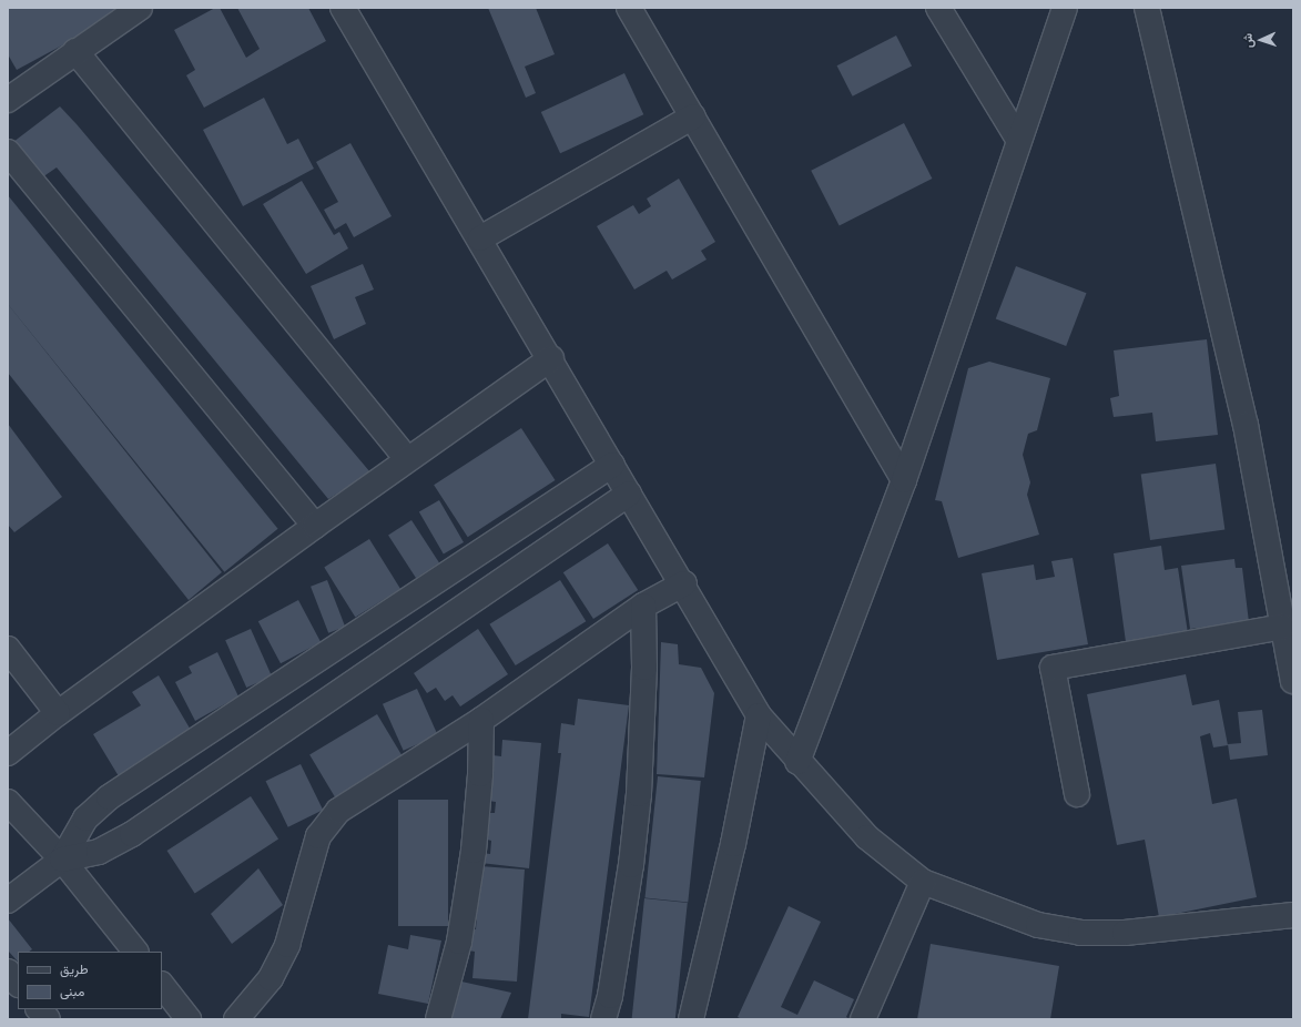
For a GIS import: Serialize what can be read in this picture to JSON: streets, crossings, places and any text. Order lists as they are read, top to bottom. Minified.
{"legend":["طريق","مبنى"],"north":"left"}
